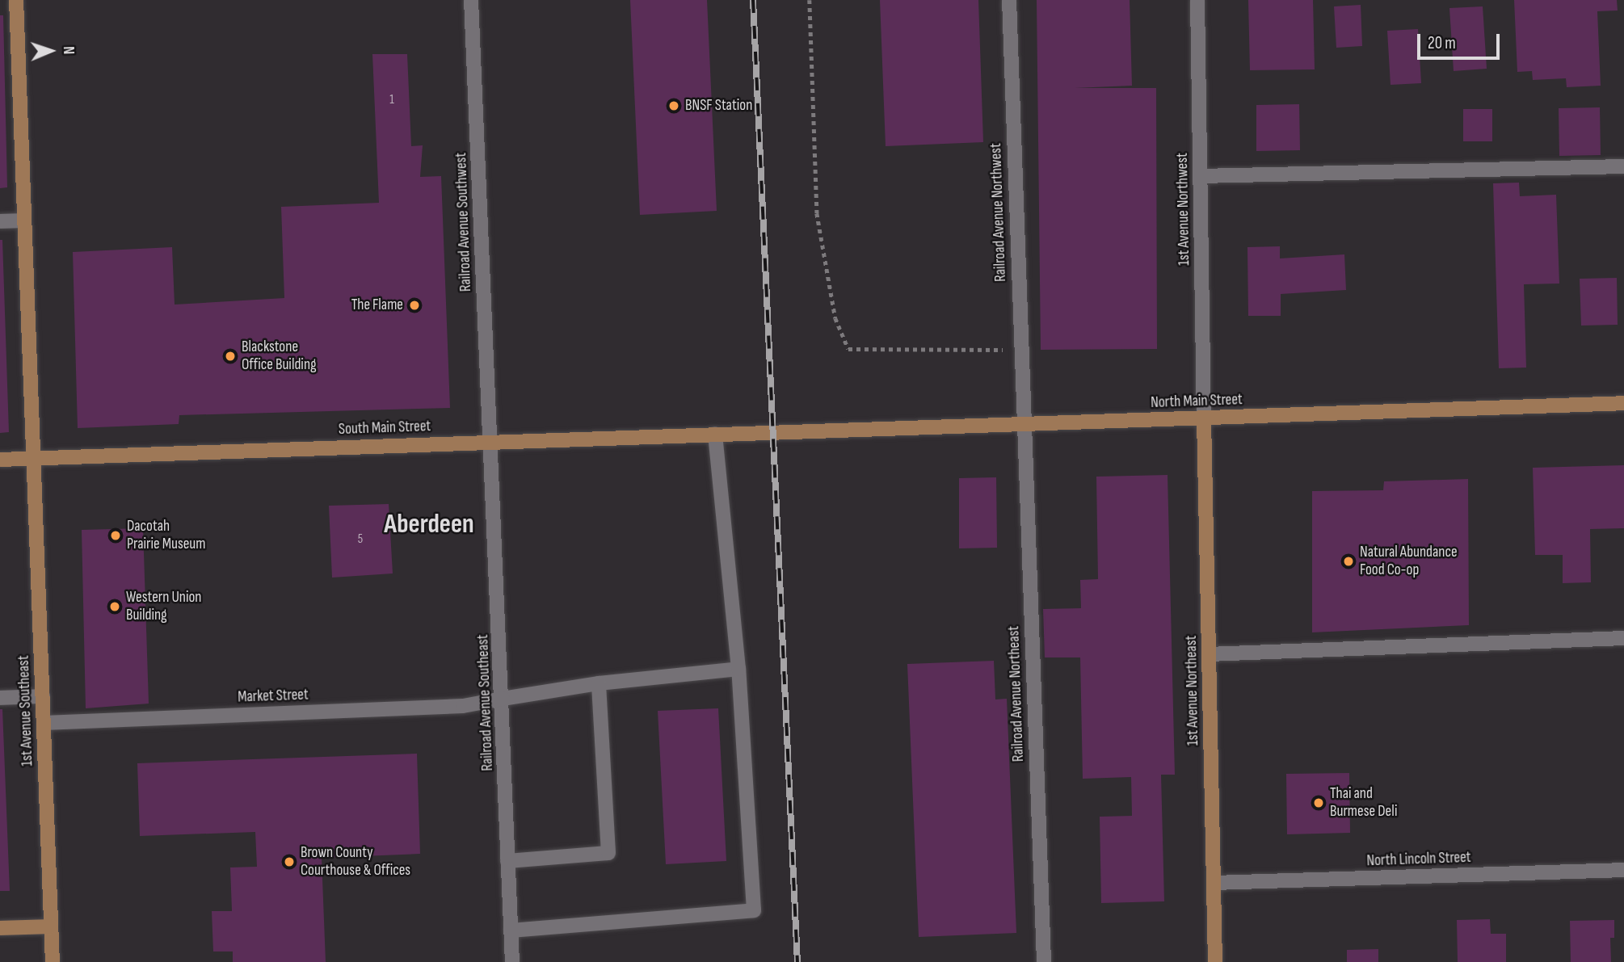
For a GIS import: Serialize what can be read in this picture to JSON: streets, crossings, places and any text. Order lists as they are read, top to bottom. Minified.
{"streets":{"street":["1st Avenue Northwest","Railroad Avenue Northwest","Railroad Avenue Southwest","North Main Street","South Main Street","1st Avenue Northeast","Railroad Avenue Northeast","Market Street","Railroad Avenue Southeast","1st Avenue Southeast","North Lincoln Street"]},"crossings":[["1st Avenue Northwest","North Main Street"],["1st Avenue Northwest","1st Avenue Northeast"],["Railroad Avenue Northwest","North Main Street"],["Railroad Avenue Northwest","Railroad Avenue Northeast"],["Railroad Avenue Southwest","South Main Street"],["Railroad Avenue Southwest","Railroad Avenue Southeast"],["North Main Street","South Main Street"],["North Main Street","1st Avenue Northeast"],["North Main Street","Railroad Avenue Northeast"],["South Main Street","Railroad Avenue Southeast"],["South Main Street","1st Avenue Southeast"],["1st Avenue Northeast","North Lincoln Street"],["Market Street","Railroad Avenue Southeast"],["Market Street","1st Avenue Southeast"]],"districts":["Aberdeen"],"places":["BNSF Station","The Flame","Blackstone Office Building","Dacotah Prairie Museum","Natural Abundance Food Co-op","Western Union Building","Thai and Burmese Deli","Brown County Courthouse & Offices"],"house_numbers":["1","5"],"scale_bar":"20 m","north":"right"}
